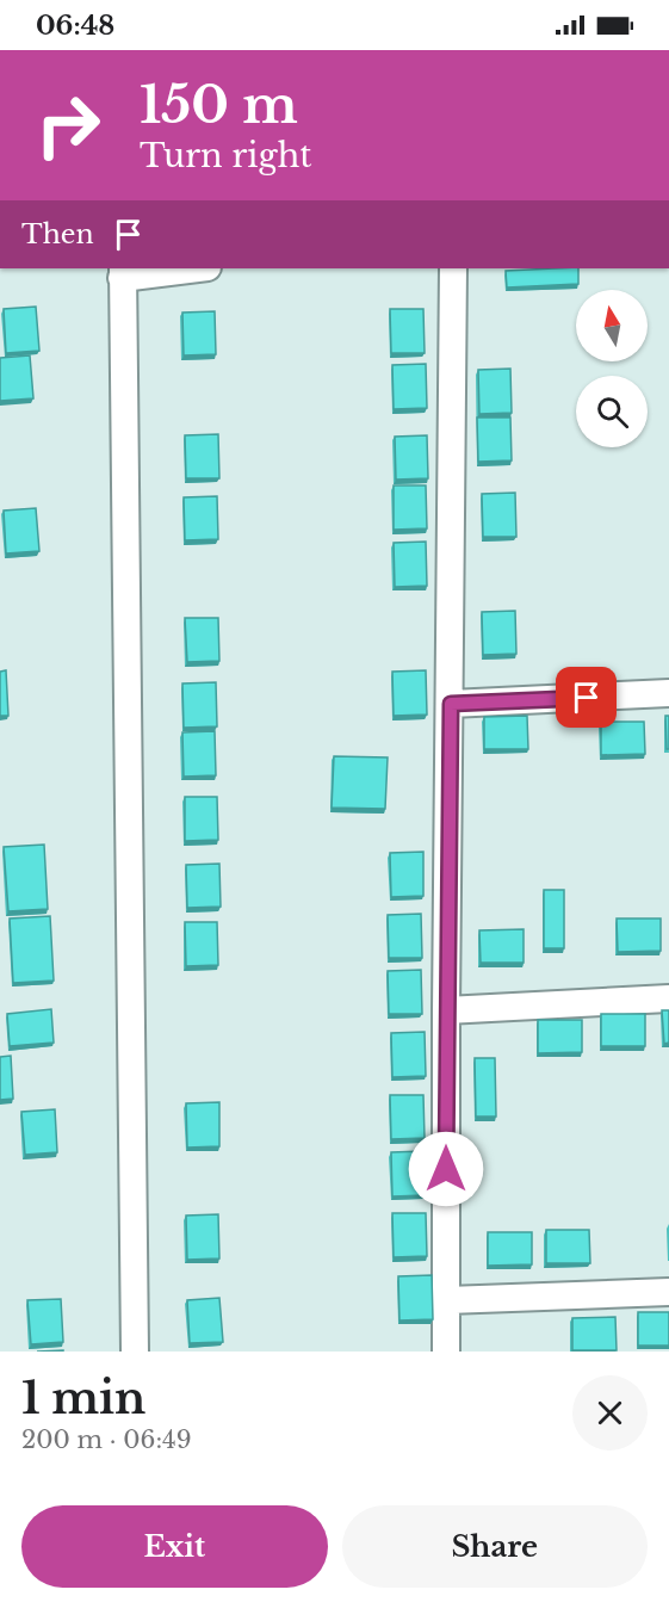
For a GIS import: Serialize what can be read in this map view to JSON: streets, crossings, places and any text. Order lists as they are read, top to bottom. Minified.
{"north":"top","page":{"status":"06:48","turn":["150 m","Turn right"],"then":"Then","heading":["1 min","200 m · 06:49"],"buttons":["Exit","Share"]}}
